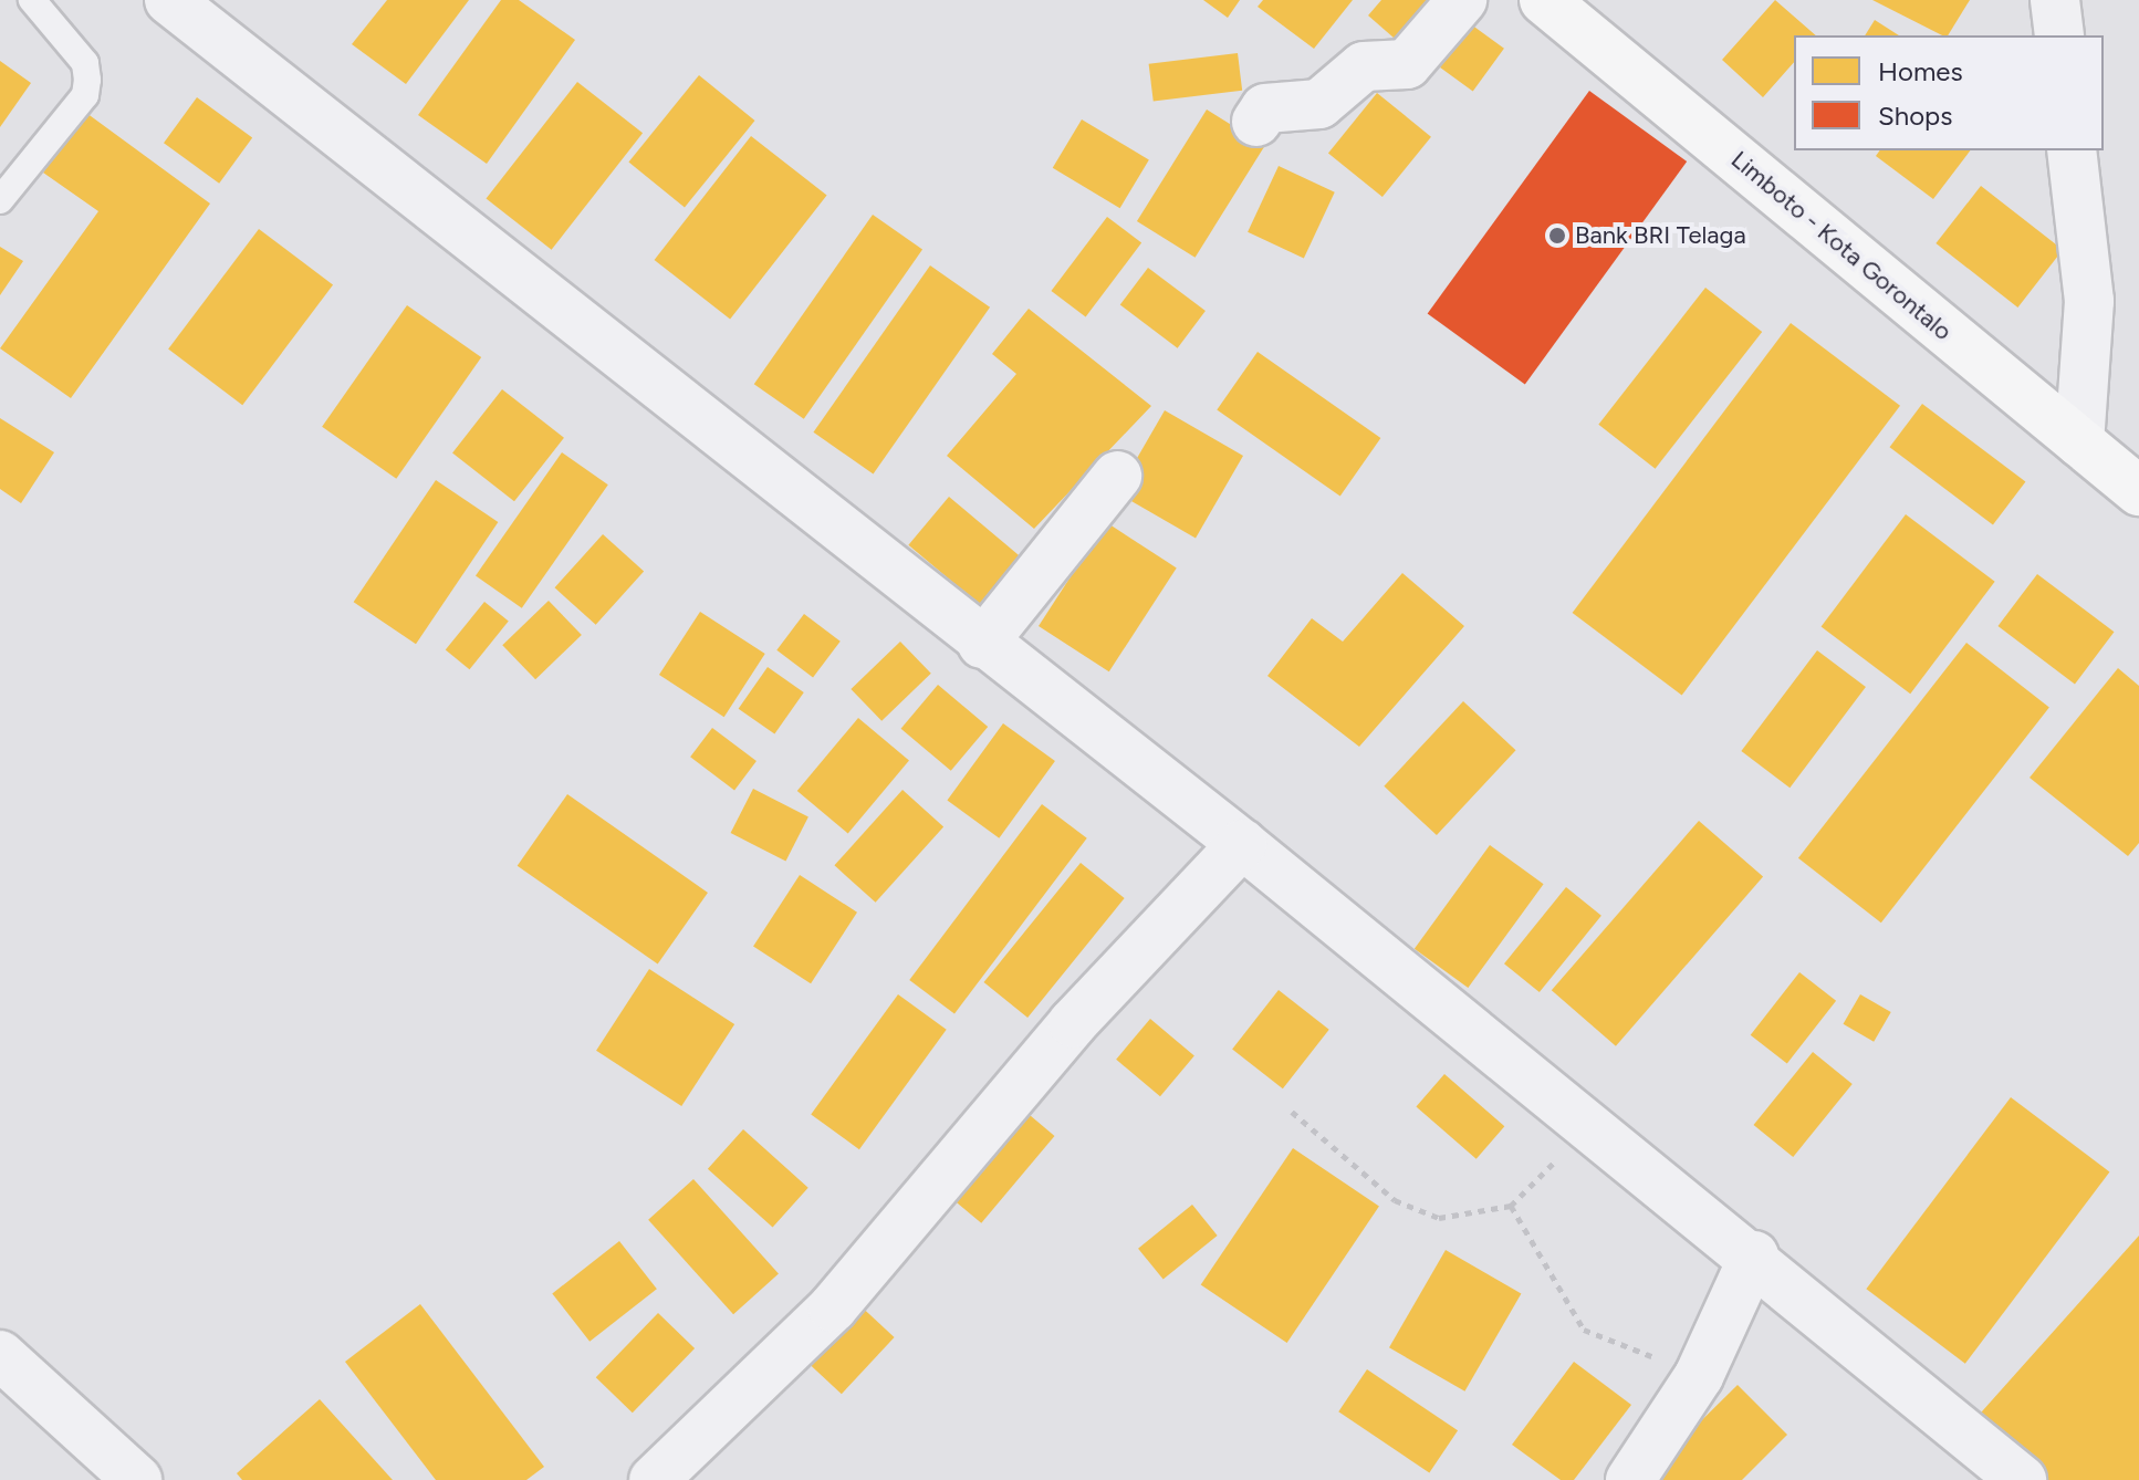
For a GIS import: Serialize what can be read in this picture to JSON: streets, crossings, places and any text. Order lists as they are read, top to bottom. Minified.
{"streets":{"highway":["Limboto - Kota Gorontalo"]},"places":["Bank BRI Telaga"],"legend":["Homes","Shops"]}
